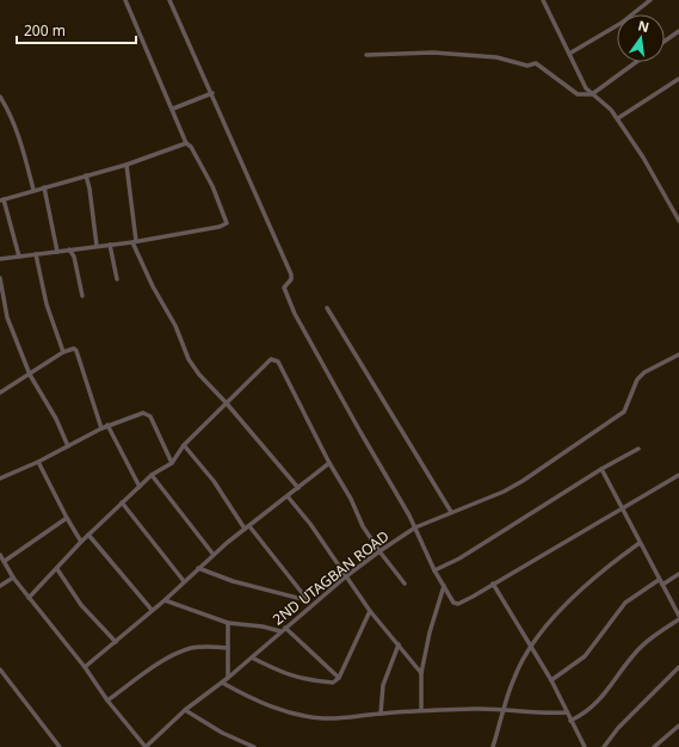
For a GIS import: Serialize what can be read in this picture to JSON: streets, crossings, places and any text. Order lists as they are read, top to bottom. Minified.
{"streets":{"street":["2ND UTAGBAN ROAD"]},"scale_bar":"200 m","north":"top"}
